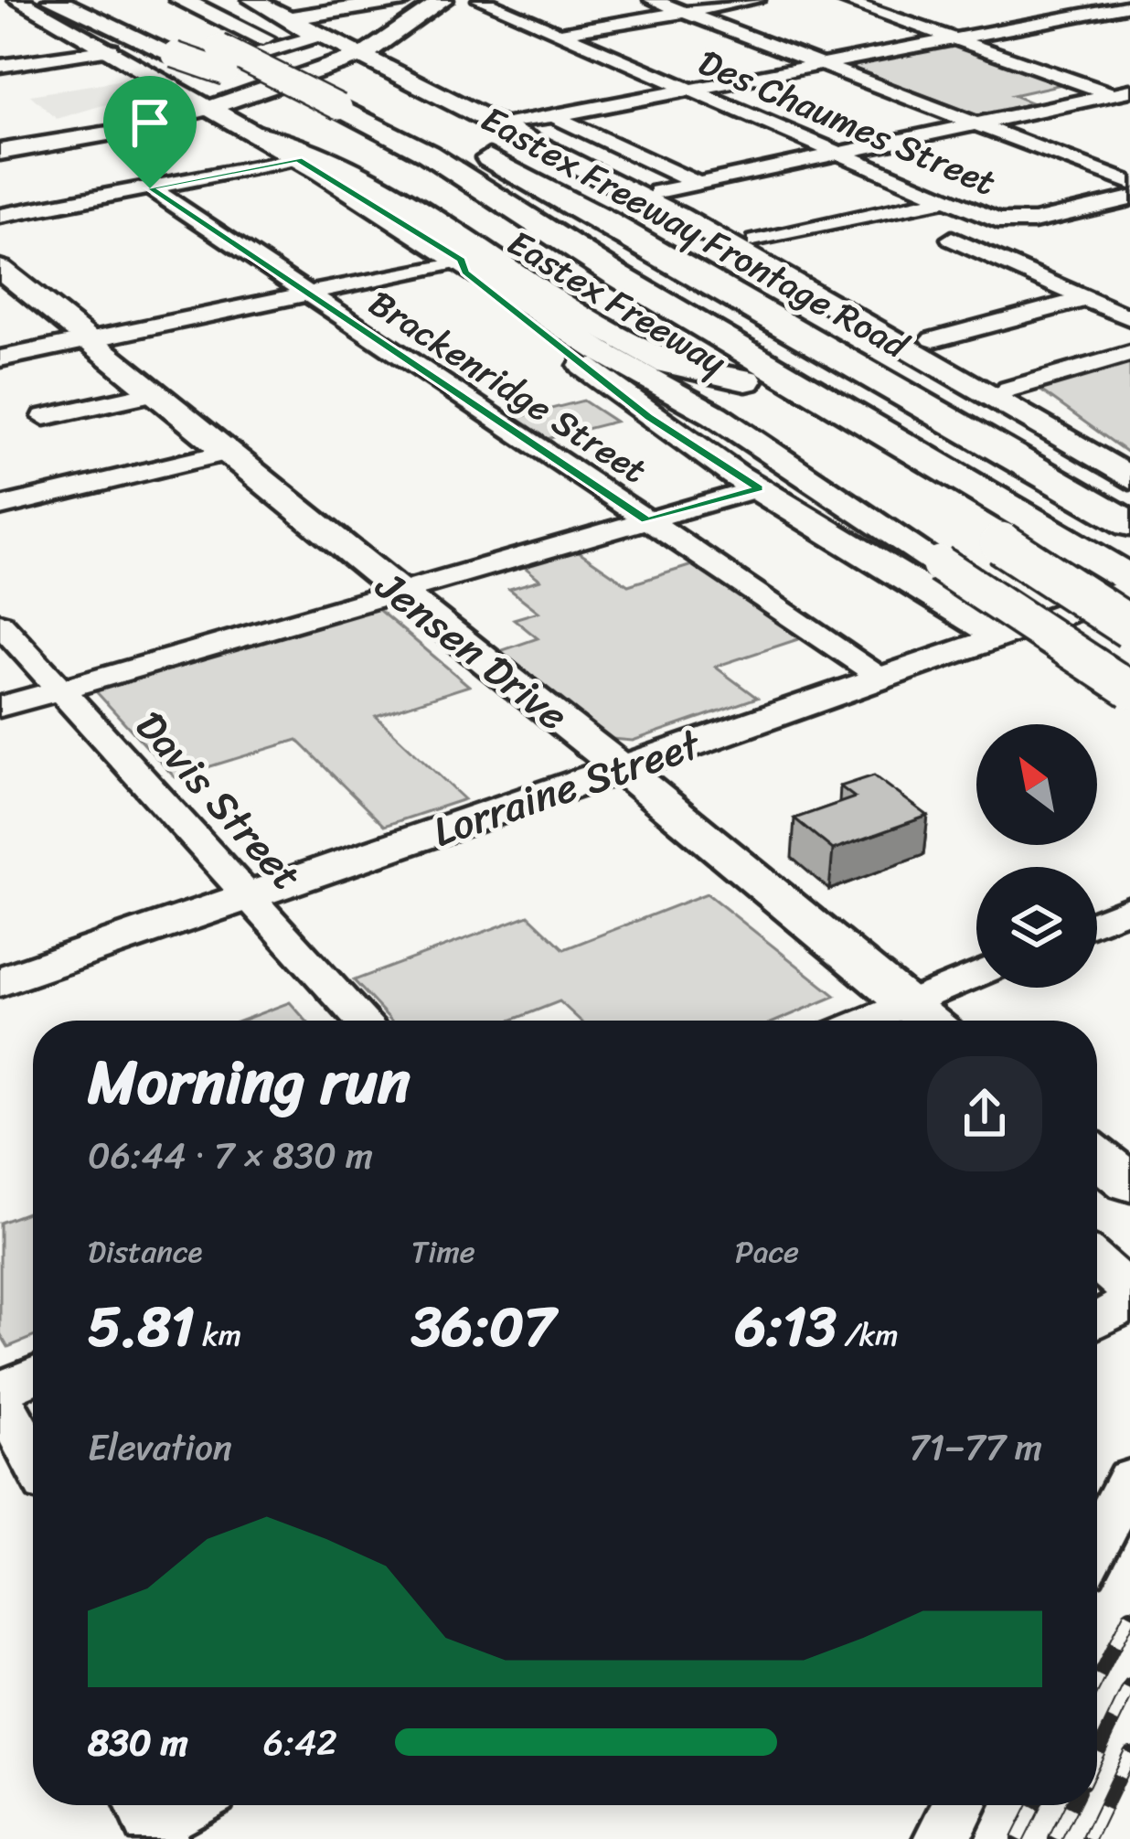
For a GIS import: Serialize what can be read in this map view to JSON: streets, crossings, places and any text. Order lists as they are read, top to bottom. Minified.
{"streets":{"highway":["Eastex Freeway"],"main road":["Eastex Freeway Frontage Road","Jensen Drive","Lorraine Street"],"street":["Des Chaumes Street","Brackenridge Street","Davis Street"]},"crossings":[["Brackenridge Street","Lorraine Street"],["Jensen Drive","Lorraine Street"],["Lorraine Street","Davis Street"]],"north":"top left","page":{"heading":["Morning run","06:44 · 7 × 830 m"],"stats":[["Distance","5.81 km"],["Time","36:07"],["Pace","6:13 /km"]],"chart":["Elevation","71–77 m"],"list":[{"name":"830 m","note":"6:42"}]}}
